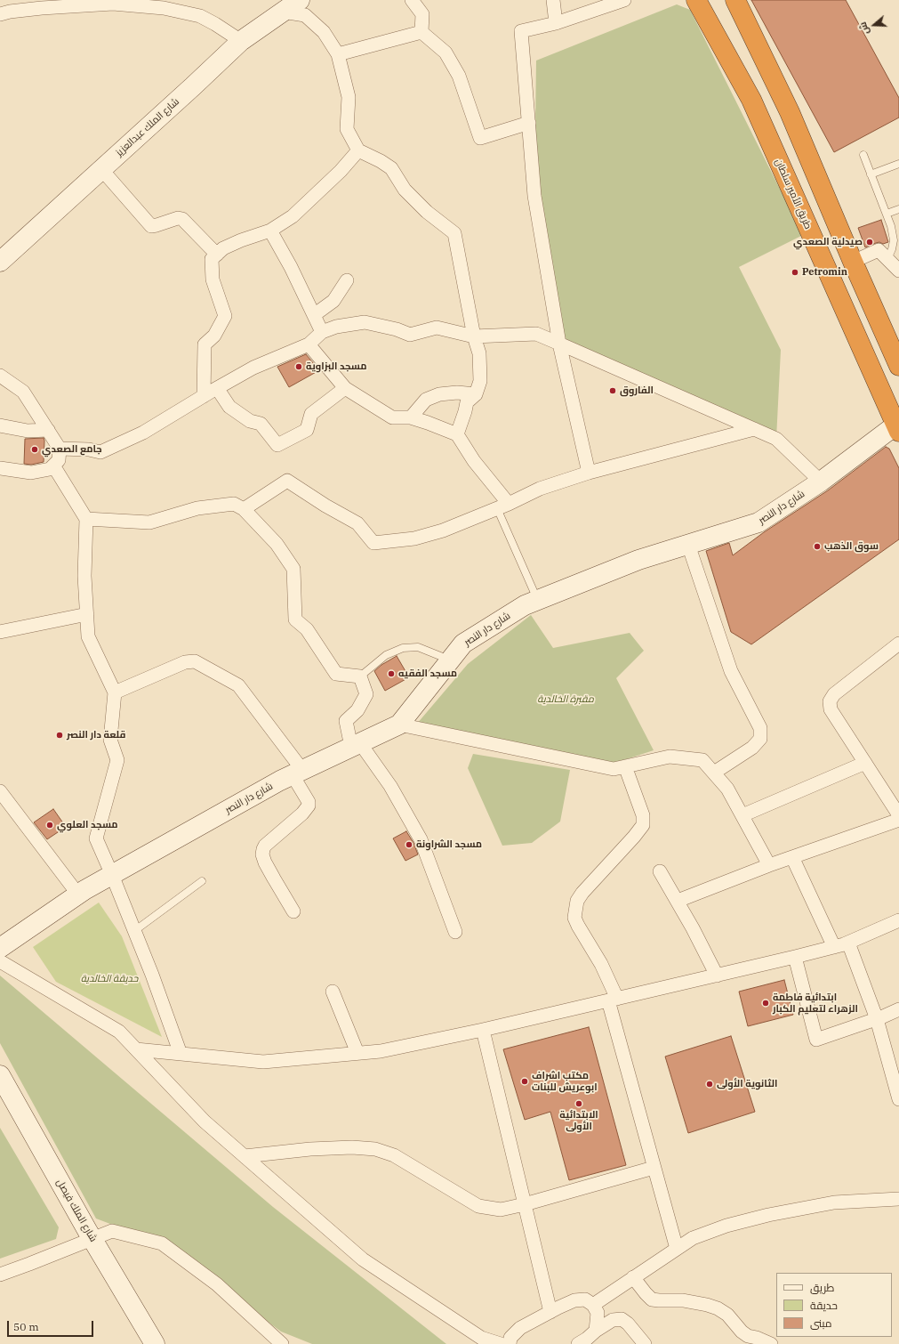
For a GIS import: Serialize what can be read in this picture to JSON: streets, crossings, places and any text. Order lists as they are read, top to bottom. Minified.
{"streets":{"highway":["طريق الأمير سلطان"],"street":["شارع الملك عبدالعزيز","شارع دار النصر","شارع الملك فيصل"]},"crossings":[["طريق الأمير سلطان","شارع دار النصر"]],"parks":["مقبرة الخالدية","حديقة الخالدية"],"places":["صيدلية الصعدي","Petromin","مسجد البزاوية","الفاروق","جامع الصعدي","سوق الذهب","مسجد الفقيه","قلعة دار النصر","مسجد العلوي","مسجد الشراونة","ابتدائية فاطمة الزهراء لتعليم الكبار","مكتب اشراف ابوعريش للبنات","الثانوية الأولى","الابتدائية الأولى"],"legend":["طريق","حديقة","مبنى"],"scale_bar":"50 m","north":"left"}
